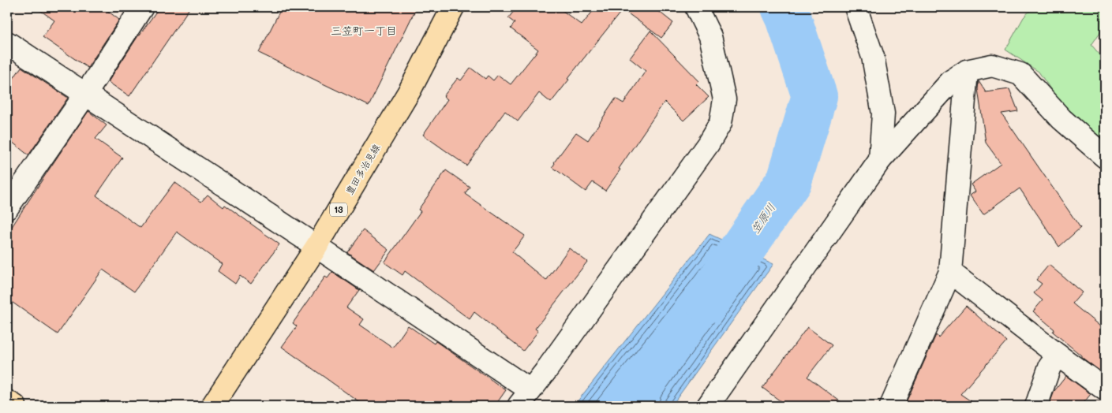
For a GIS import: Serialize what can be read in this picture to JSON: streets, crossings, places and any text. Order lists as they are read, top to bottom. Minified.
{"streets":{"main road":["豊田多治見線","13"]},"districts":["三笠町一丁目"],"water":["笠原川"]}
